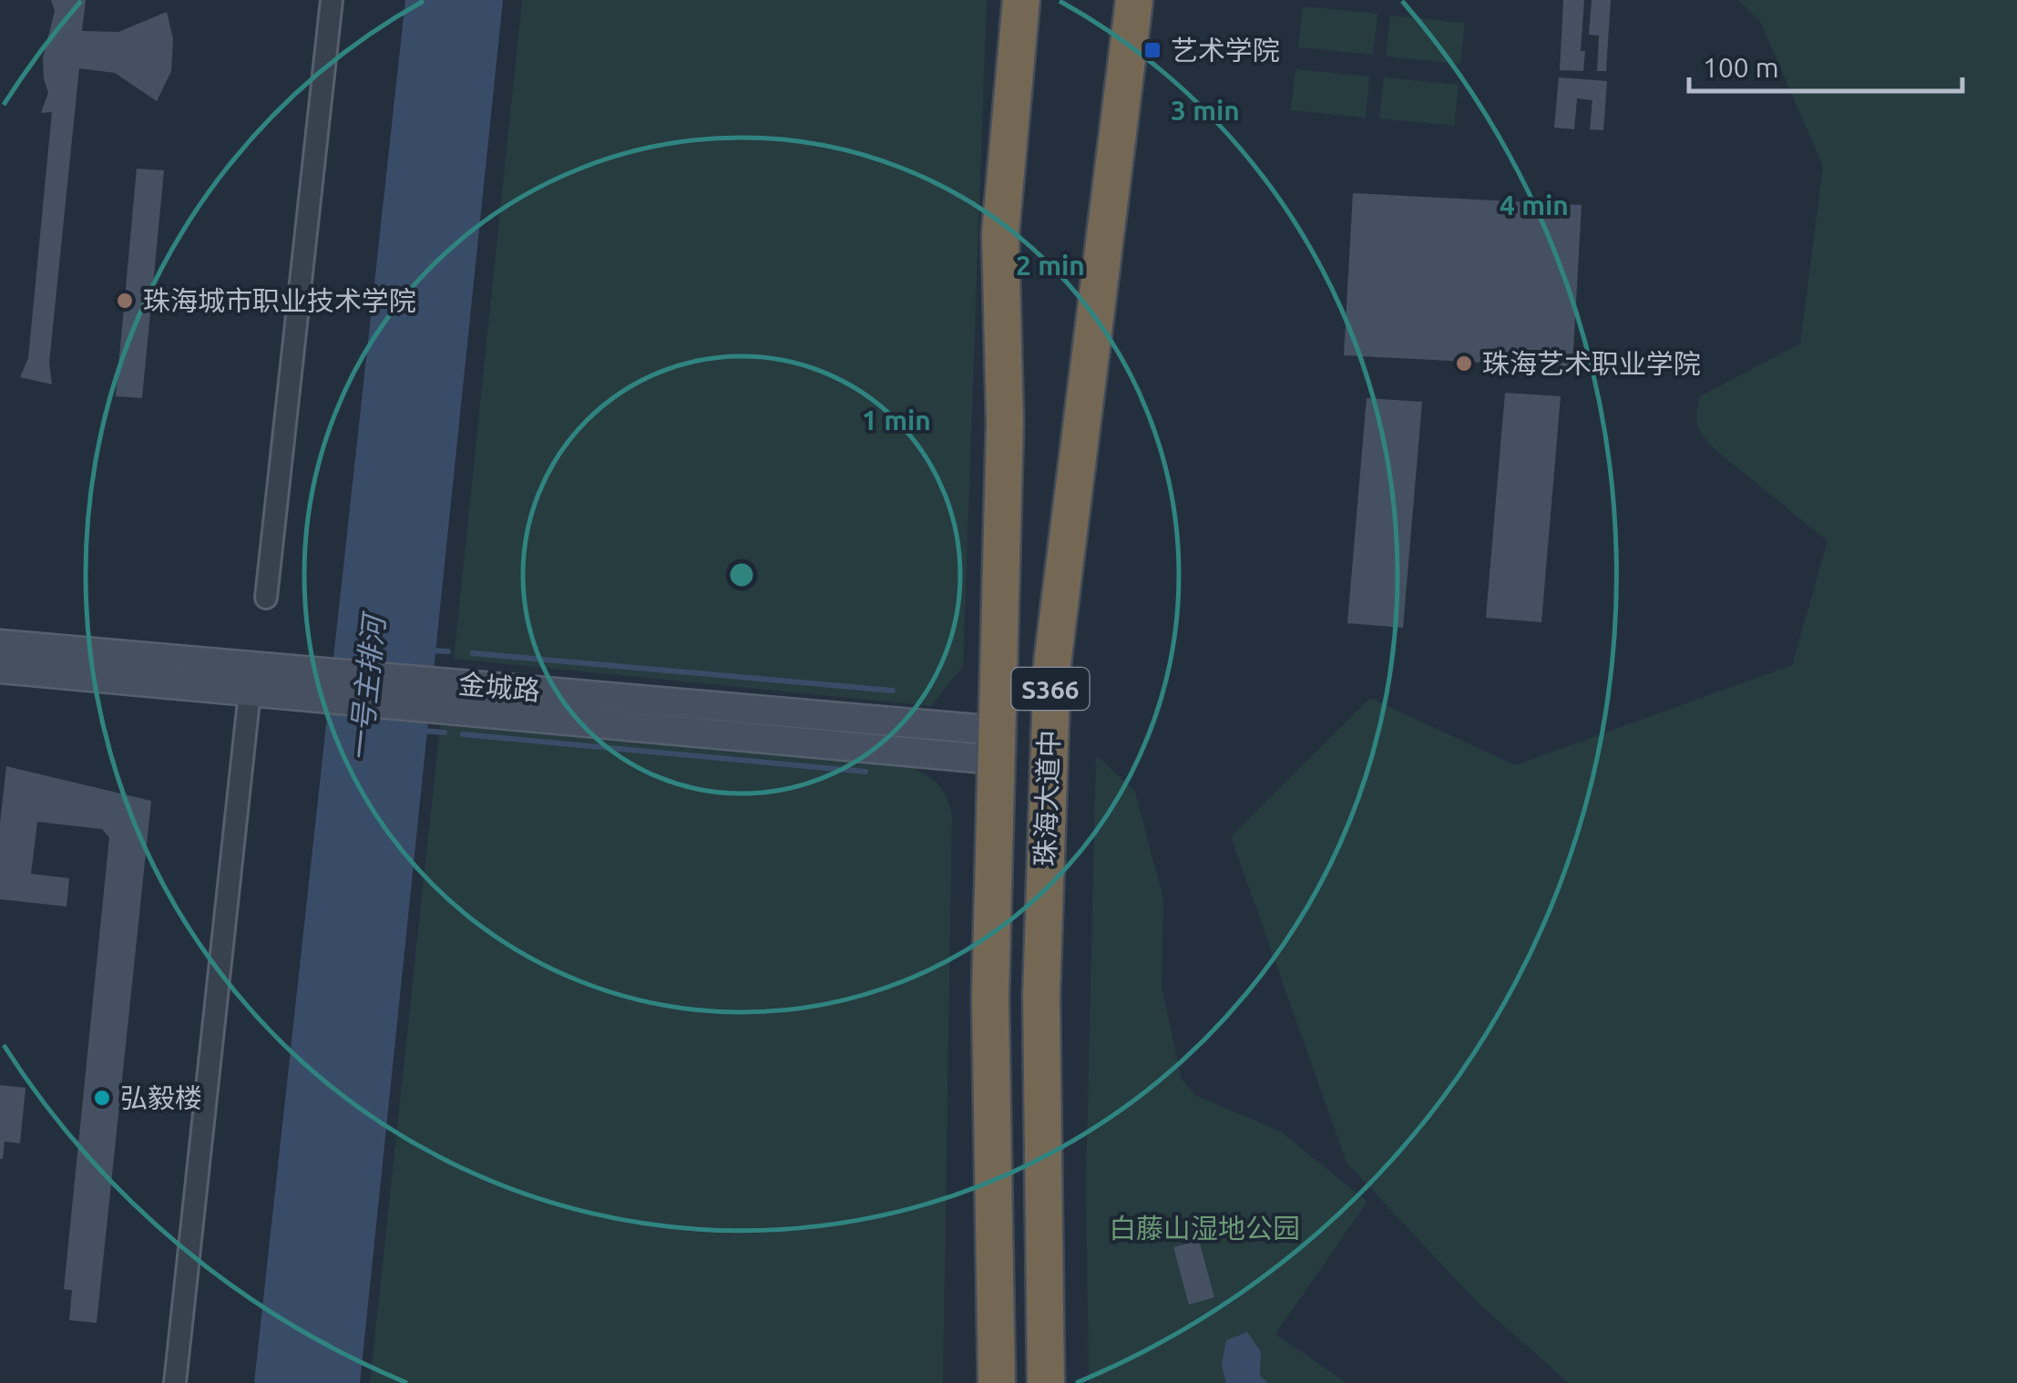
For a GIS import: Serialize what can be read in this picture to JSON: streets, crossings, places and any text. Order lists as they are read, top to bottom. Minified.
{"streets":{"highway":["S366","珠海大道中"],"street":["金城路"]},"crossings":[["金城路","珠海大道中"]],"water":["一号主排河"],"parks":["白藤山湿地公园"],"places":{"transit":["艺术学院"],"other":["珠海城市职业技术学院","珠海艺术职业学院","弘毅楼"]},"scale_bar":"100 m","rings":["3 min","4 min","2 min","1 min"]}
